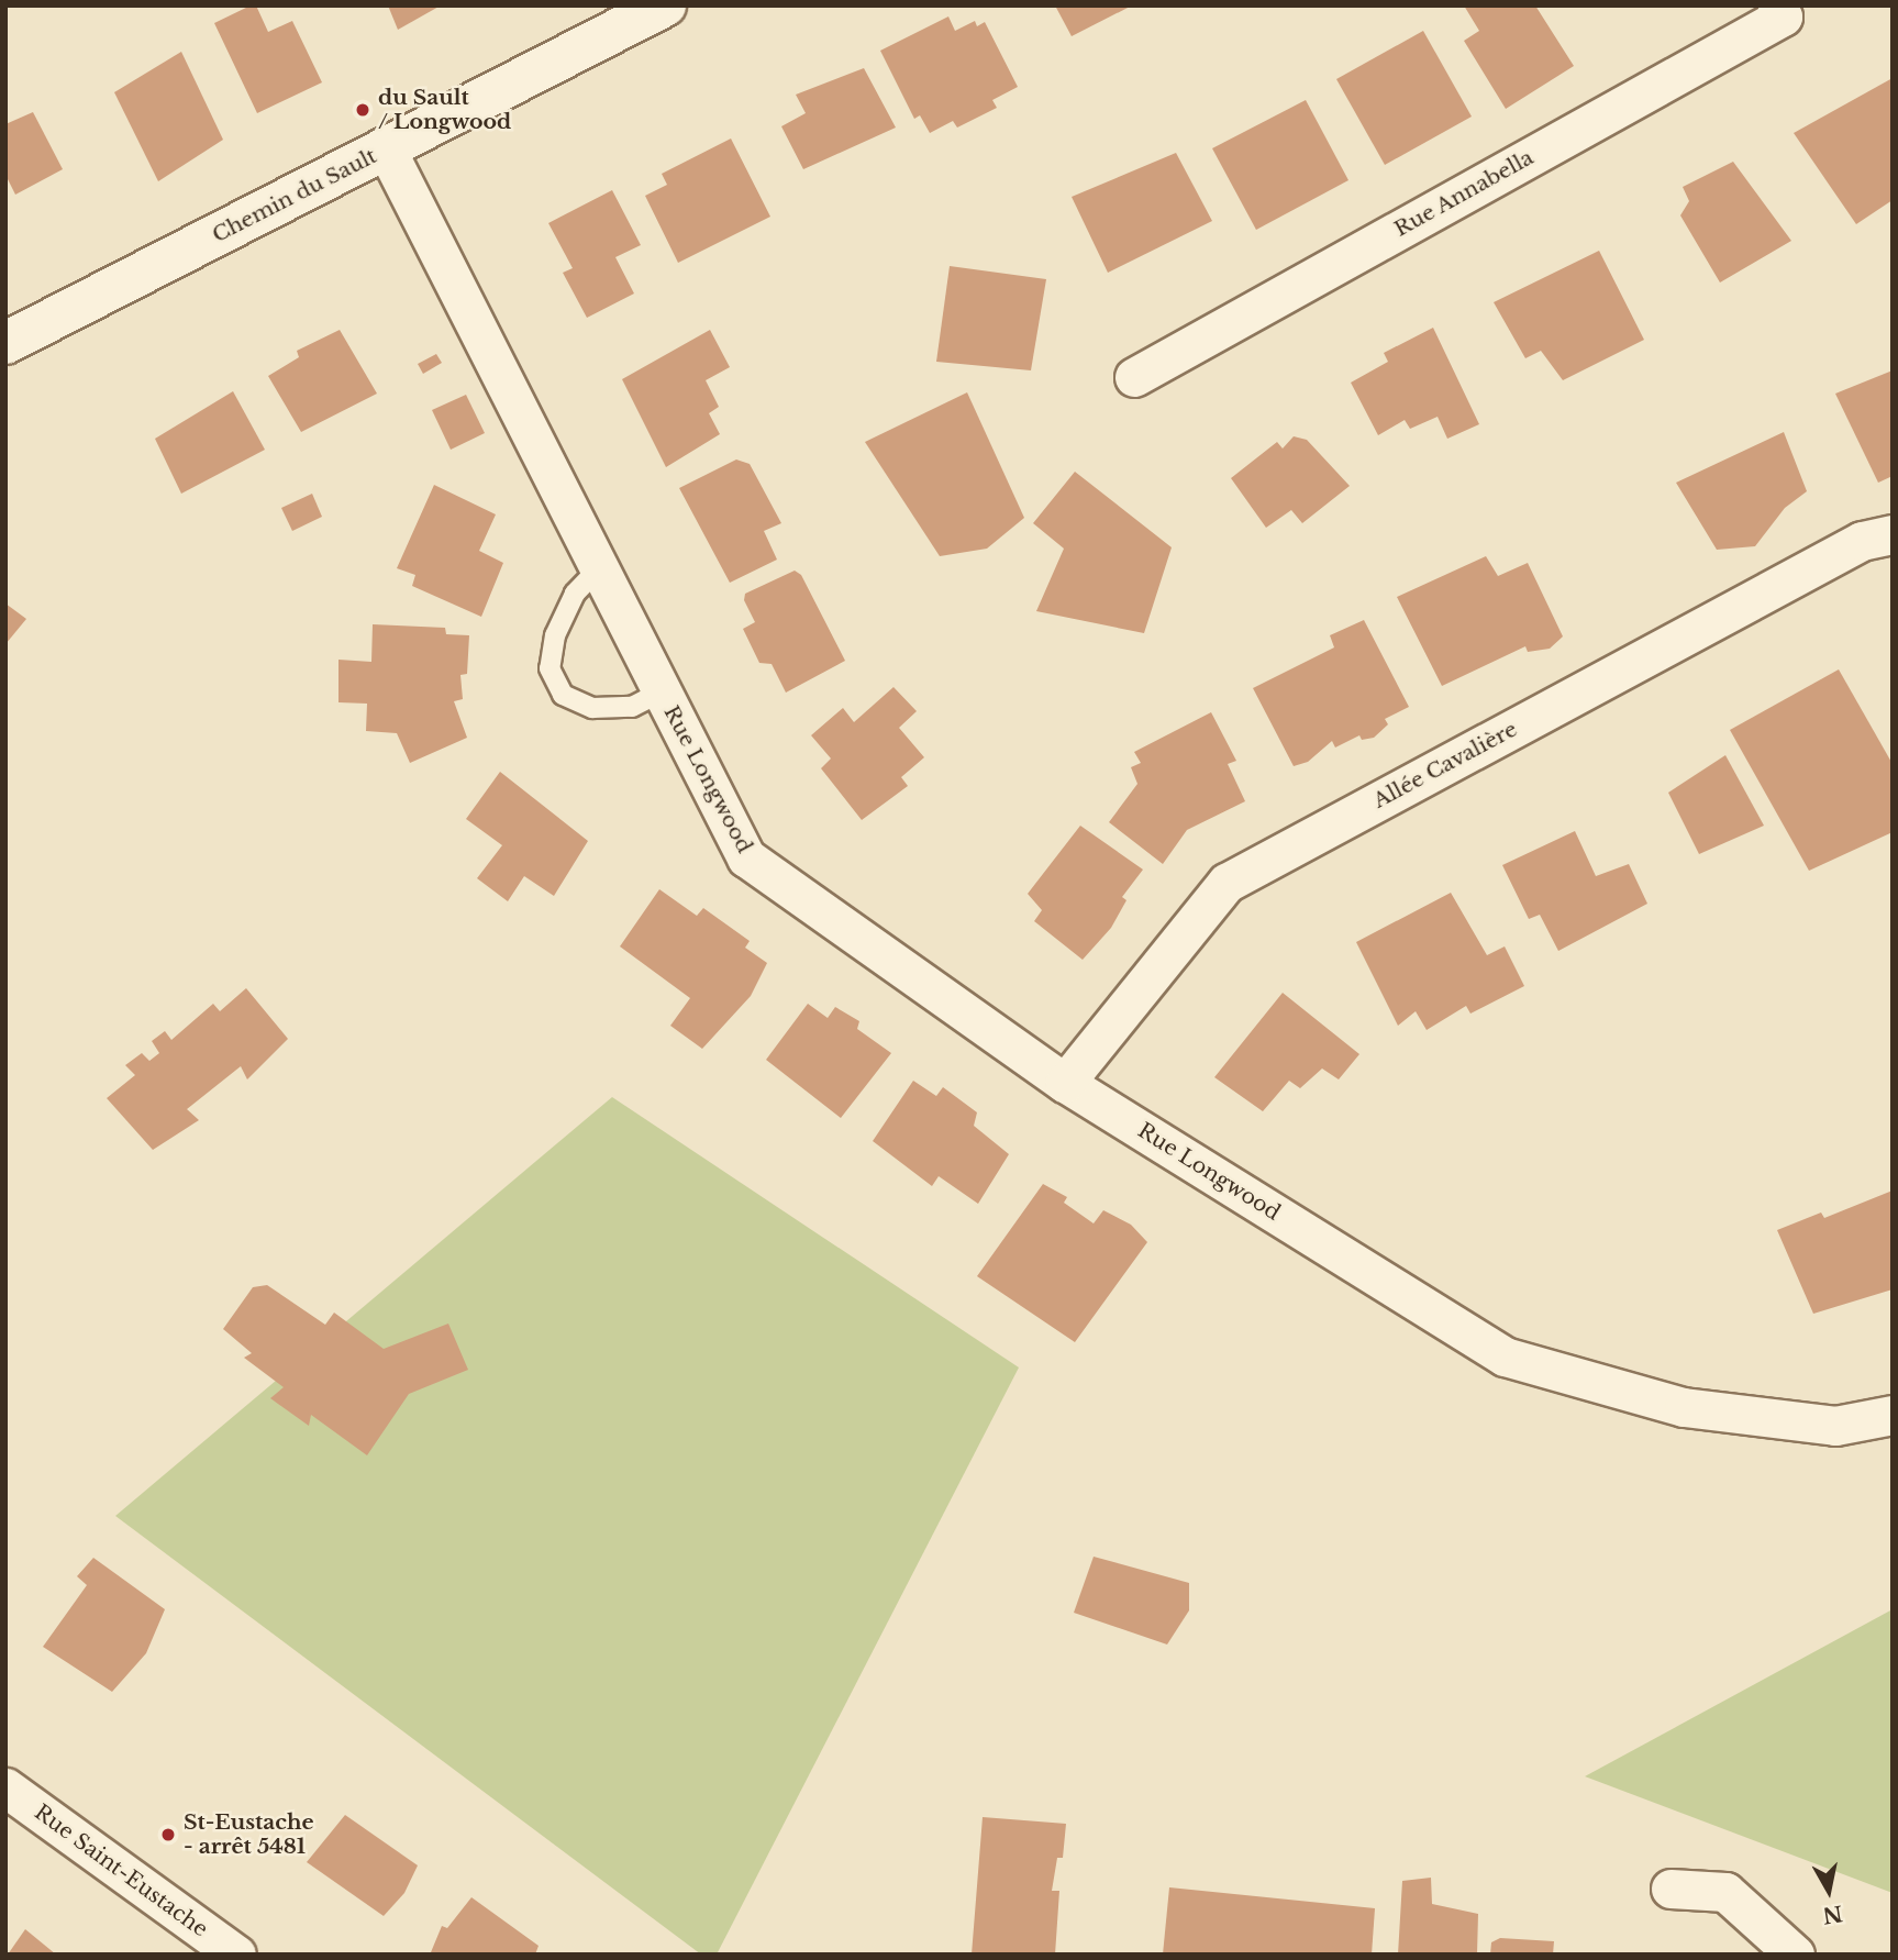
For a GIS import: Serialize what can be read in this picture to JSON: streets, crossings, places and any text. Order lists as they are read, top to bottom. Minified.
{"streets":{"street":["Rue Annabella","Chemin du Sault","Allée Cavalière","Rue Longwood","Rue Saint-Eustache"]},"crossings":[["Chemin du Sault","Rue Longwood"],["Allée Cavalière","Rue Longwood"]],"places":["du Sault / Longwood","St-Eustache - arrêt 5481"],"north":"bottom"}
